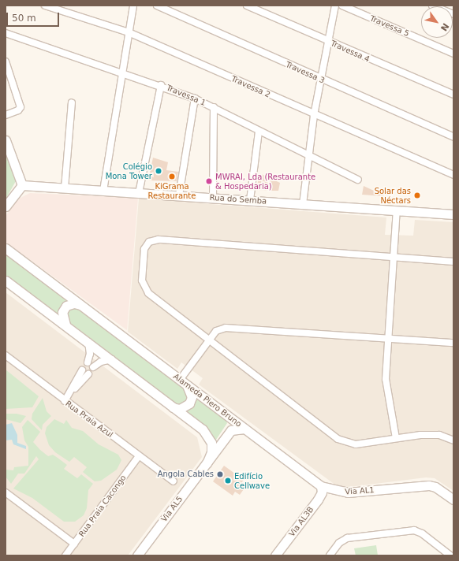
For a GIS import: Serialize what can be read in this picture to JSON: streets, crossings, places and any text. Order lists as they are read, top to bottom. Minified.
{"streets":{"street":["Travessa 5","Travessa 4","Travessa 3","Travessa 2","Travessa 1","Rua do Semba","Alameda Piero Bruno","Rua Praia Azul","Via AL1","Rua Praia Cacongo","Via AL5","Via AL3B"]},"crossings":[["Alameda Piero Bruno","Via AL1"],["Alameda Piero Bruno","Via AL5"],["Rua Praia Azul","Rua Praia Cacongo"],["Via AL1","Via AL3B"]],"places":["Colégio Mona Tower","KiGrama Restaurante","MWRAI, Lda (Restaurante & Hospedaria)","Solar das Néctars","Angola Cables","Edifício Cellwave"],"scale_bar":"50 m","north":"bottom right"}
